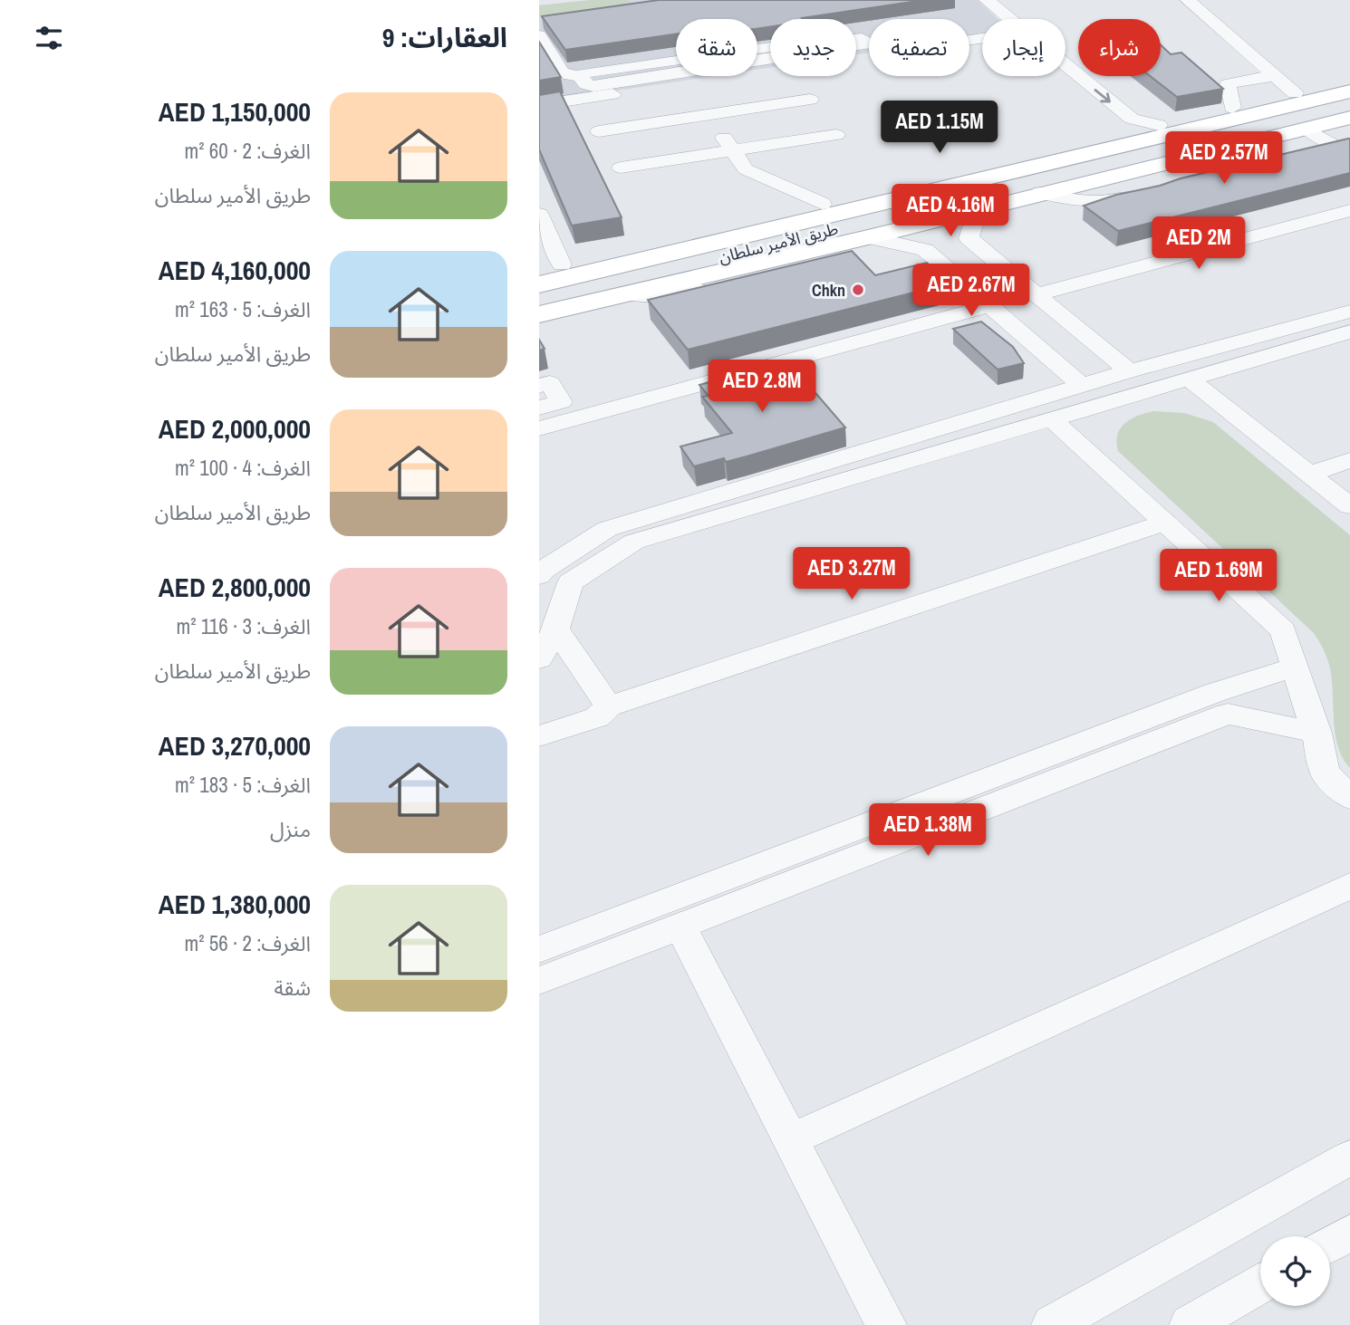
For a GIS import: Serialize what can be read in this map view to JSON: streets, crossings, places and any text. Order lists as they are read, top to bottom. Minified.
{"streets":{"main road":["طريق الأمير سلطان"]},"places":["Chkn"],"page":{"heading":"العقارات: 9","chip":["شراء","إيجار","تصفية","جديد","شقة"],"list":[{"name":"AED 1,150,000","note":"الغرف: 2 · 60 m² · طريق الأمير سلطان"},{"name":"AED 4,160,000","note":"الغرف: 5 · 163 m² · طريق الأمير سلطان"},{"name":"AED 2,000,000","note":"الغرف: 4 · 100 m² · طريق الأمير سلطان"},{"name":"AED 2,800,000","note":"الغرف: 3 · 116 m² · طريق الأمير سلطان"},{"name":"AED 3,270,000","note":"الغرف: 5 · 183 m² · منزل"},{"name":"AED 1,380,000","note":"الغرف: 2 · 56 m² · شقة"}],"price":["AED 1.15M","AED 2.57M","AED 4.16M","AED 2M","AED 2.67M","AED 2.8M","AED 3.27M","AED 1.69M","AED 1.38M"]}}
